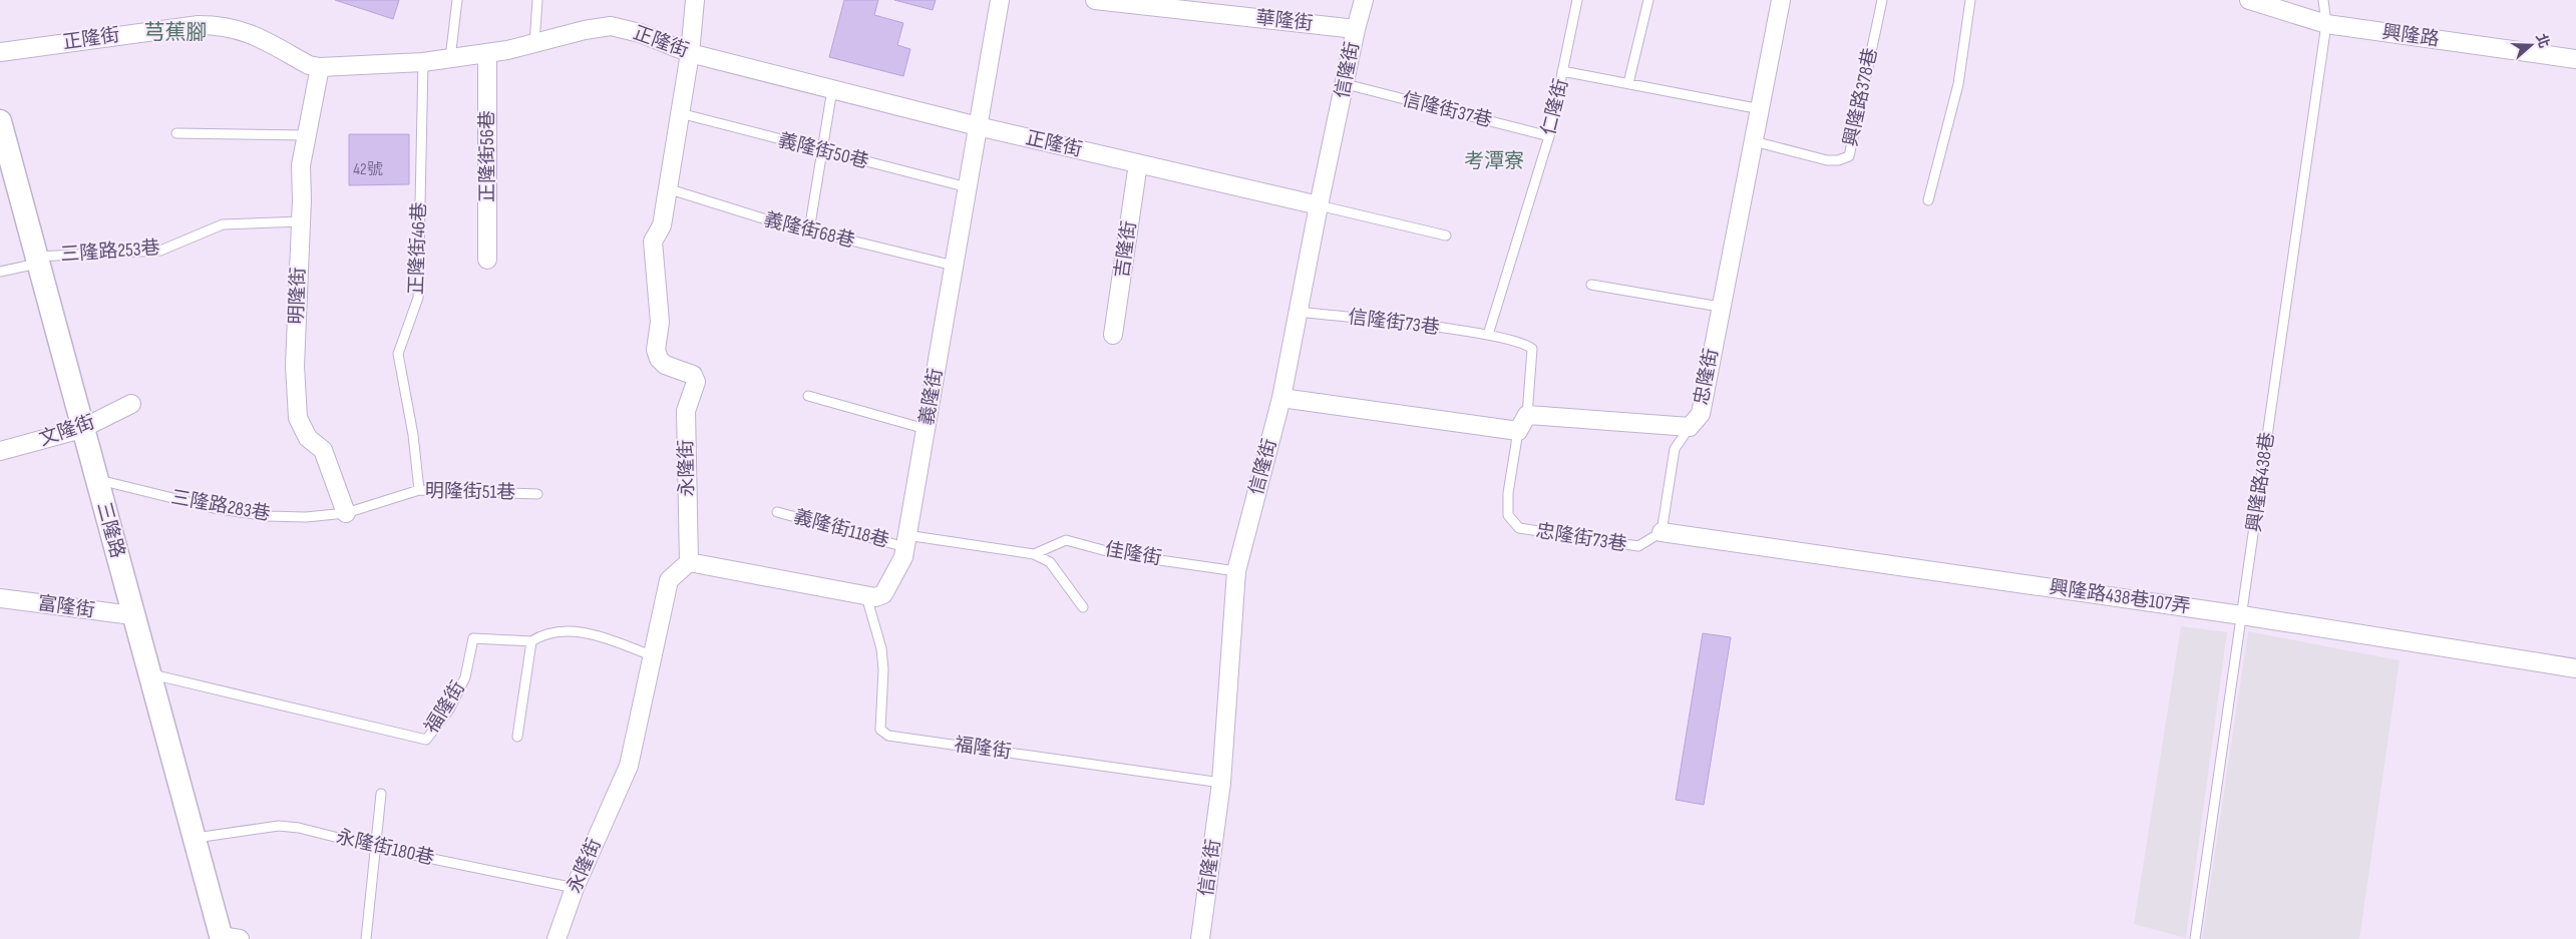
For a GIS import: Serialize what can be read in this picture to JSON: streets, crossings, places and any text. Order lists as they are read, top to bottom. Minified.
{"streets":{"street":["華隆街","興隆路","正隆街","信隆街","正隆街56巷","吉隆街","明隆街","忠隆街","義隆街","文隆街","永隆街","三隆路","興隆路438巷107弄","富隆街"],"lane":["興隆路378巷","仁隆街","信隆街37巷","義隆街50巷","義隆街68巷","正隆街46巷","三隆路253巷","信隆街73巷","興隆路438巷","明隆街51巷","三隆路283巷","義隆街118巷","忠隆街73巷","佳隆街","福隆街","永隆街180巷"]},"crossings":[["華隆街","信隆街"],["興隆路","興隆路438巷"],["正隆街","信隆街"],["正隆街","正隆街56巷"],["正隆街","正隆街46巷"],["正隆街","吉隆街"],["正隆街","明隆街"],["正隆街","義隆街"],["正隆街","永隆街"],["信隆街","信隆街37巷"],["信隆街","信隆街73巷"],["信隆街","佳隆街"],["信隆街","福隆街"],["興隆路378巷","忠隆街"],["仁隆街","信隆街37巷"],["仁隆街","信隆街73巷"],["仁隆街","忠隆街"],["義隆街50巷","義隆街"],["義隆街50巷","永隆街"],["義隆街68巷","義隆街"],["義隆街68巷","永隆街"],["正隆街46巷","明隆街51巷"],["三隆路253巷","明隆街"],["三隆路253巷","三隆路"],["明隆街","明隆街51巷"],["明隆街","三隆路283巷"],["信隆街73巷","忠隆街"],["義隆街","義隆街118巷"],["義隆街","福隆街"],["文隆街","三隆路"],["永隆街","福隆街"],["永隆街","永隆街180巷"],["興隆路438巷","興隆路438巷107弄"],["明隆街51巷","三隆路283巷"],["三隆路283巷","三隆路"],["三隆路","富隆街"],["三隆路","福隆街"],["三隆路","永隆街180巷"],["忠隆街73巷","興隆路438巷107弄"]],"districts":["芎蕉腳","考潭寮"],"house_numbers":["42號"],"north":"right"}
